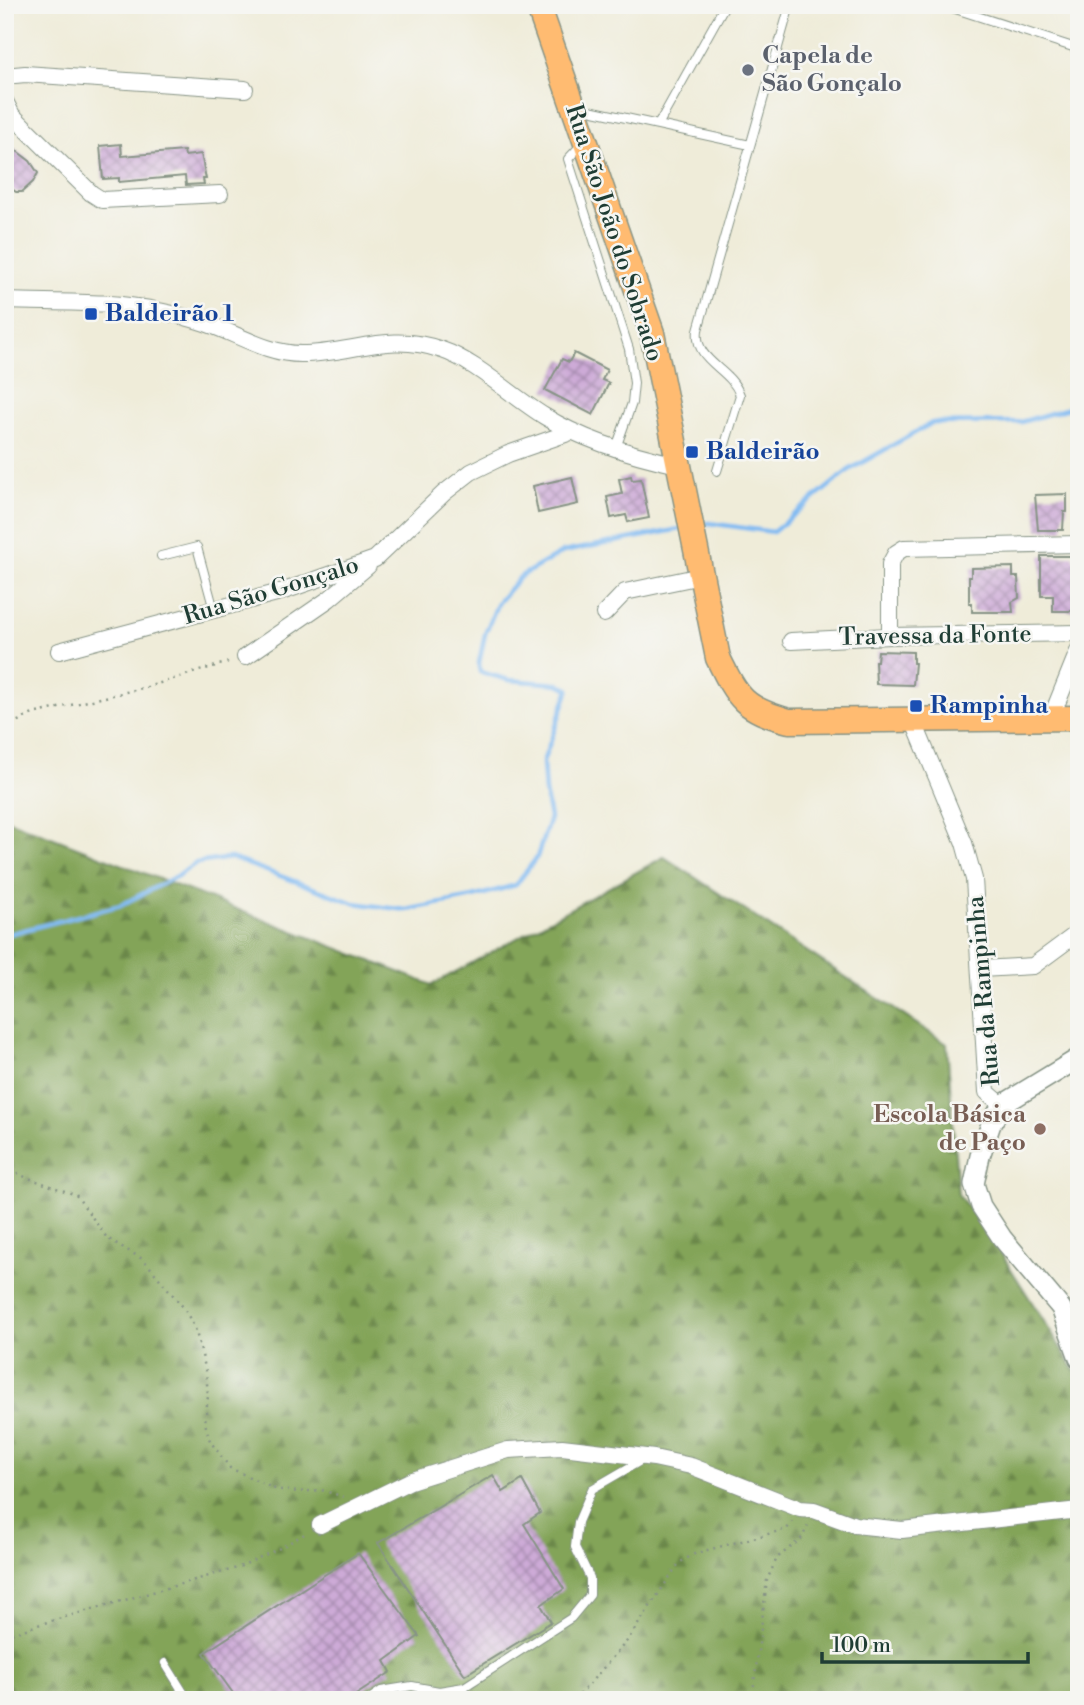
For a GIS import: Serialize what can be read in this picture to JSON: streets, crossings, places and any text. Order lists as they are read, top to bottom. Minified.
{"streets":{"main road":["Rua São João do Sobrado"],"street":["Rua São Gonçalo","Travessa da Fonte","Rua da Rampinha"]},"crossings":[["Rua São João do Sobrado","Rua da Rampinha"]],"places":{"other":["Capela de São Gonçalo","Escola Básica de Paço"],"transit":["Baldeirão 1","Baldeirão","Rampinha"]},"scale_bar":"100 m"}
